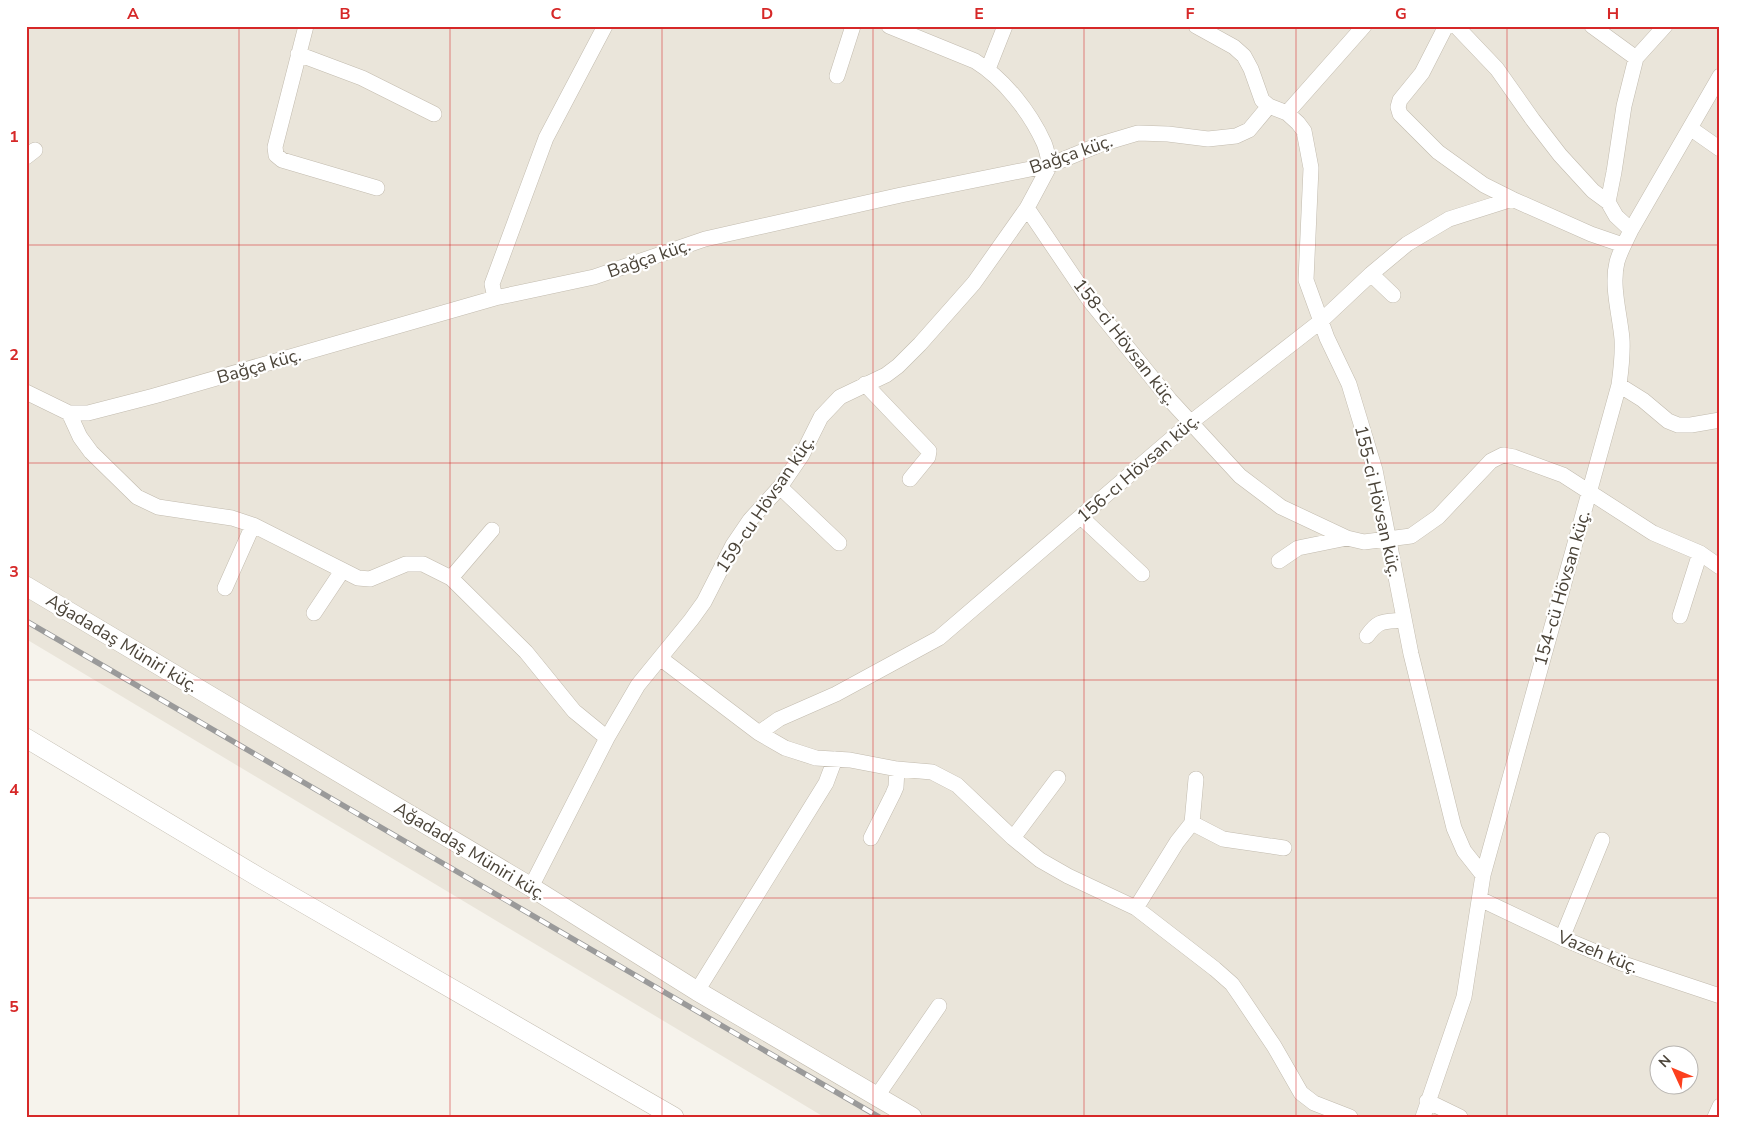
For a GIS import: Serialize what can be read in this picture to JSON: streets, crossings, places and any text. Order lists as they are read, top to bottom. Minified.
{"streets":{"street":["Bağça küç.","158-ci Hövsan küç.","156-cı Hövsan küç.","155-ci Hövsan küç.","159-cu Hövsan küç.","154-cü Hövsan küç.","Ağadadaş Müniri küç.","Vazeh küç."]},"crossings":[["Bağça küç.","155-ci Hövsan küç."],["Bağça küç.","159-cu Hövsan küç."],["158-ci Hövsan küç.","156-cı Hövsan küç."],["158-ci Hövsan küç.","155-ci Hövsan küç."],["158-ci Hövsan küç.","159-cu Hövsan küç."],["158-ci Hövsan küç.","154-cü Hövsan küç."],["156-cı Hövsan küç.","155-ci Hövsan küç."],["155-ci Hövsan küç.","154-cü Hövsan küç."],["159-cu Hövsan küç.","Ağadadaş Müniri küç."],["154-cü Hövsan küç.","Vazeh küç."]],"north":"top left","grid":{"columns":["A","B","C","D","E","F","G","H"],"rows":["1","2","3","4","5"]}}
